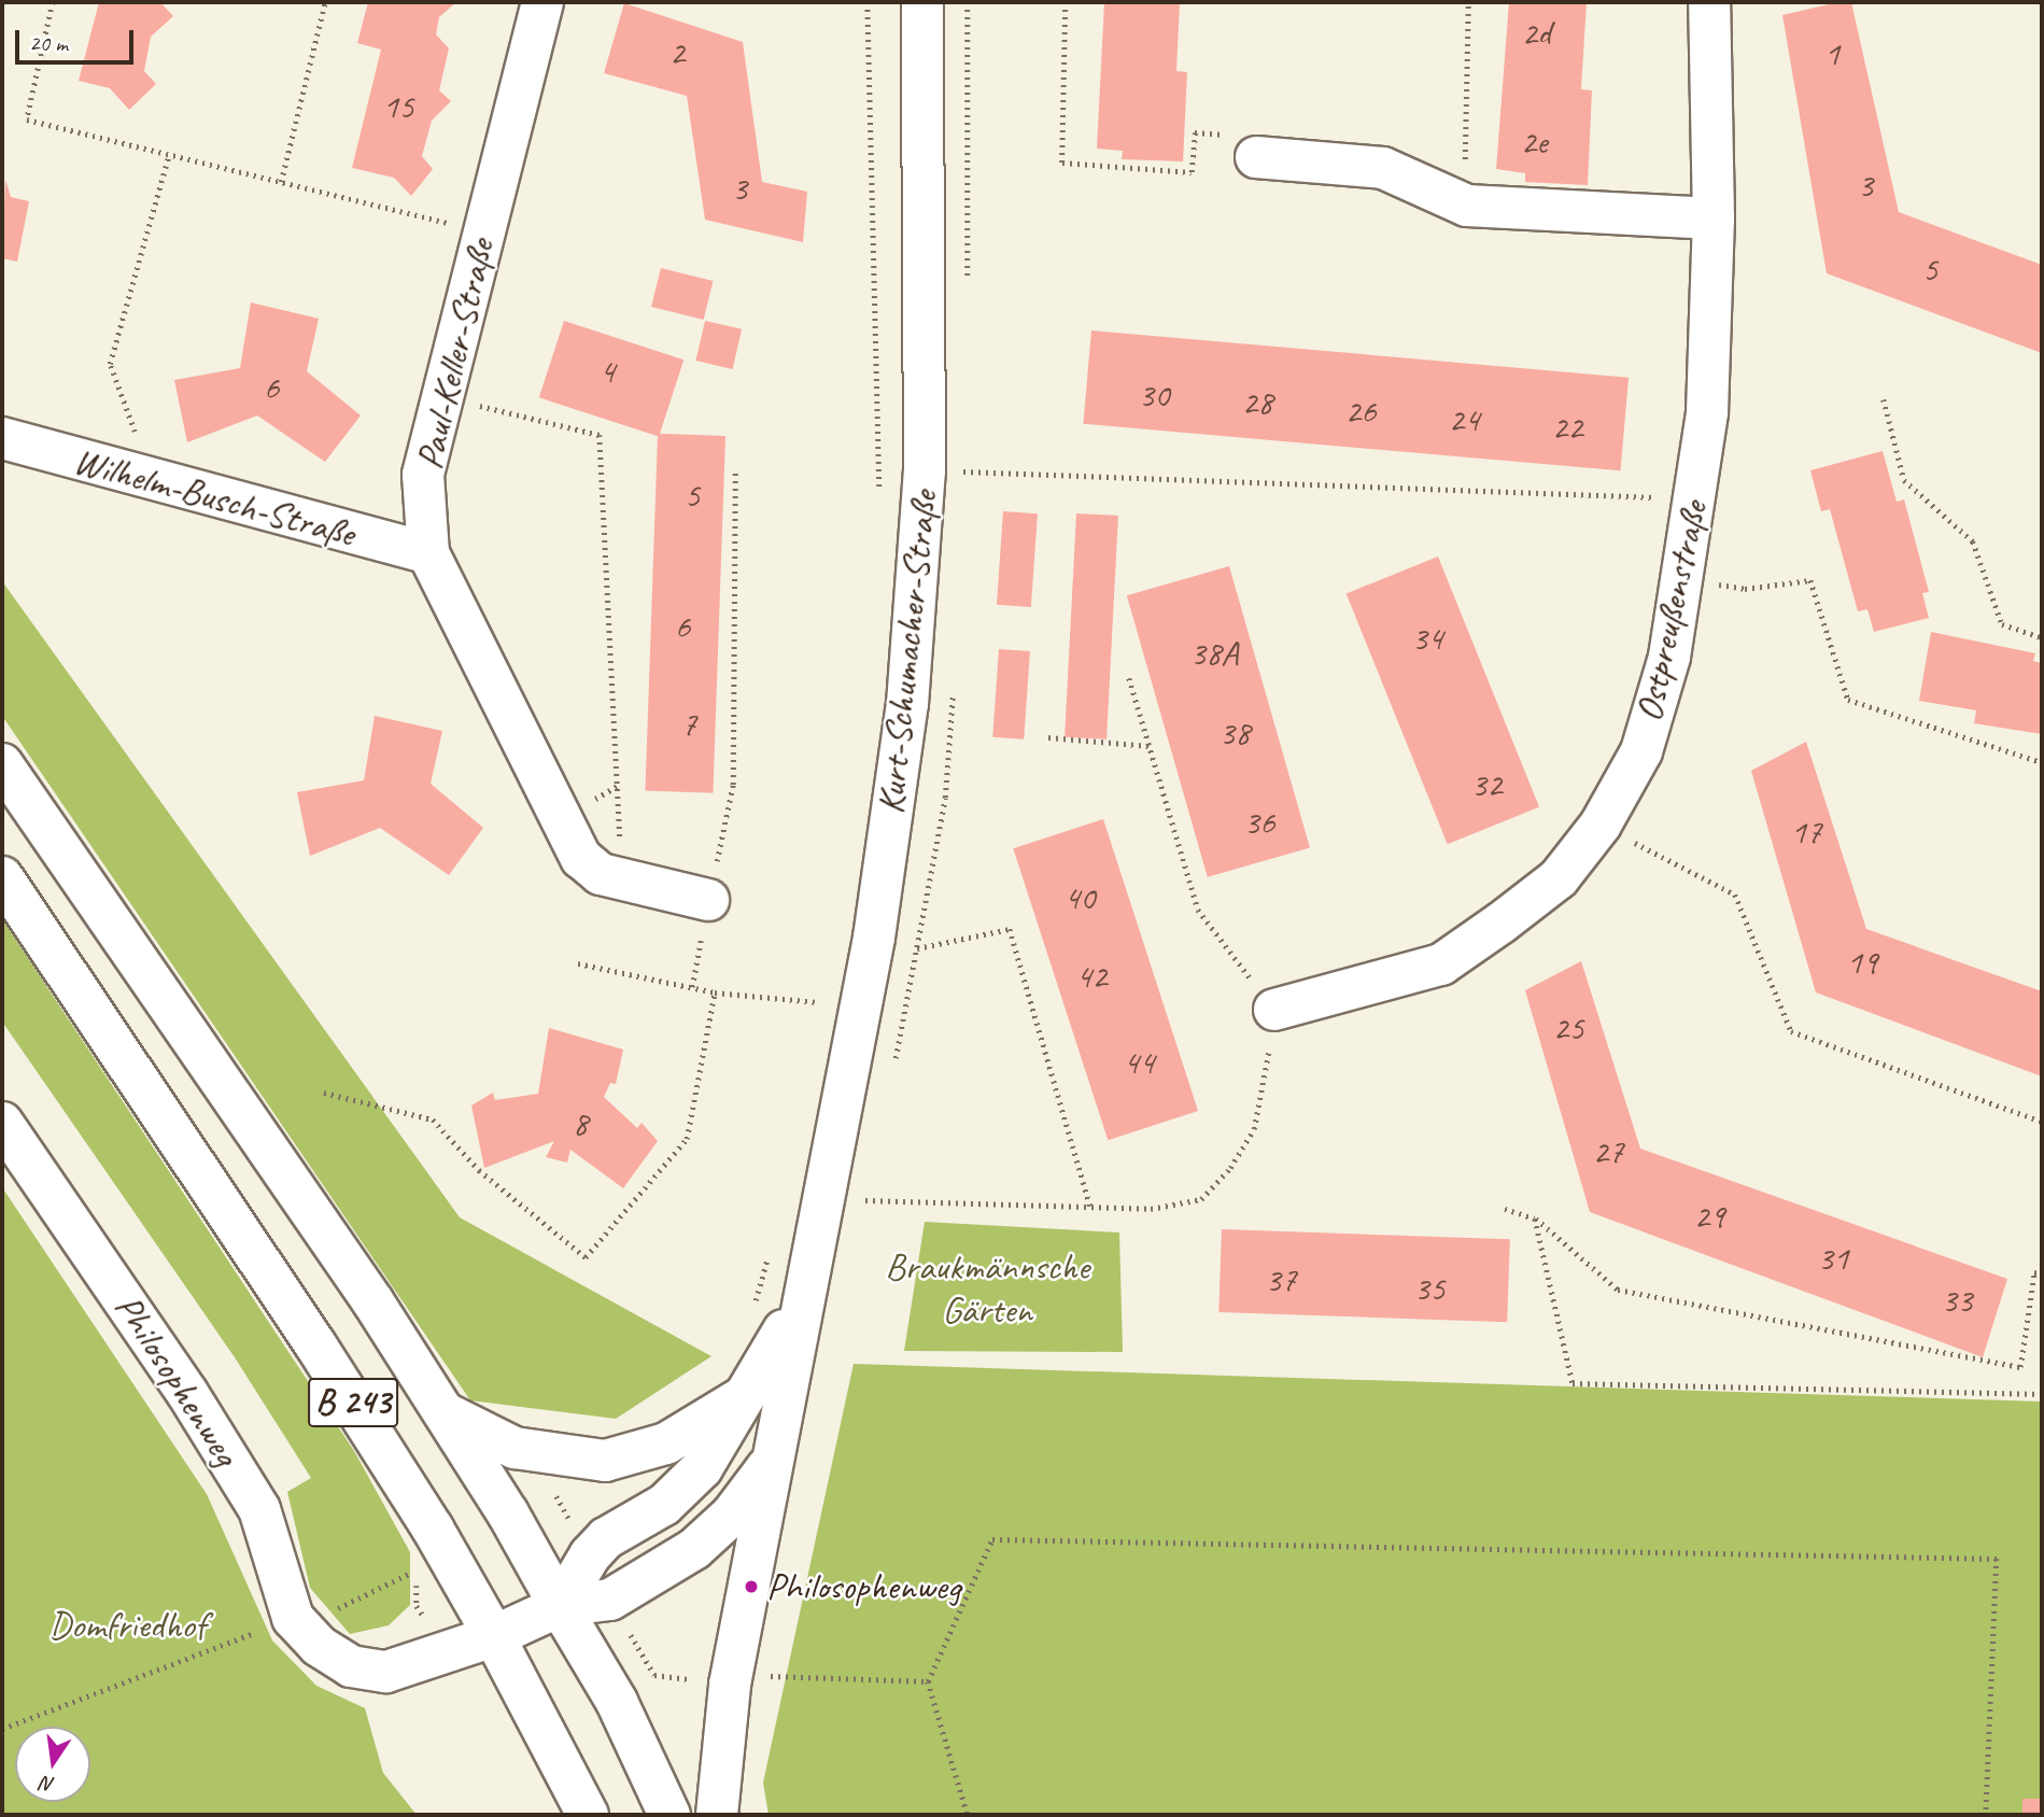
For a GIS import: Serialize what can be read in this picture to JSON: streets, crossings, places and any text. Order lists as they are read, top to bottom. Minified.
{"streets":{"main road":["Paul-Keller-Straße","Wilhelm-Busch-Straße","Ostpreußenstraße","Kurt-Schumacher-Straße","Philosophenweg","B 243"]},"crossings":[["Paul-Keller-Straße","Wilhelm-Busch-Straße"],["Kurt-Schumacher-Straße","Philosophenweg"],["Kurt-Schumacher-Straße","B 243"],["Philosophenweg","B 243"]],"parks":["Braukmännsche Gärten","Domfriedhof"],"places":["Philosophenweg"],"house_numbers":["2d","2","1","15","2e","3","3","5","4","6","30","28","26","24","22","5","6","34","38A","7","38","32","36","17","40","19","42","25","44","8","27","29","31","37","35","33"],"scale_bar":"20 m","north":"bottom"}
